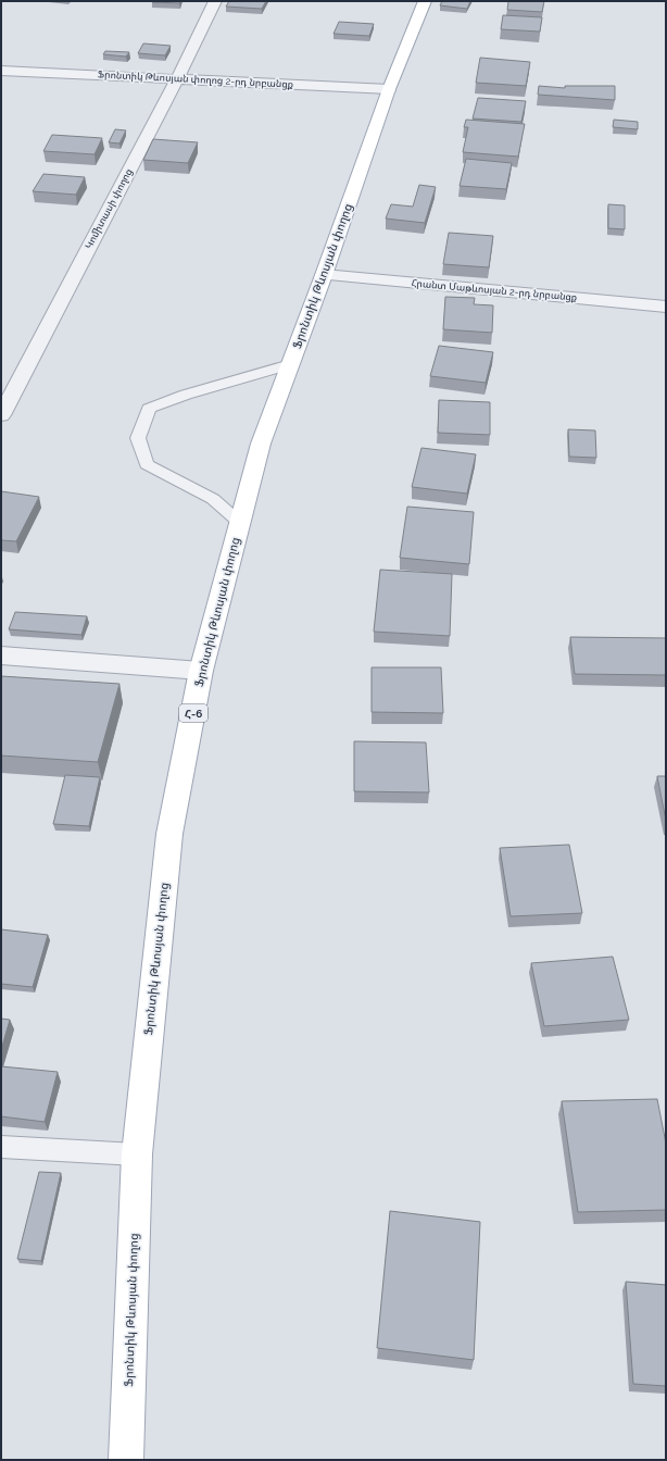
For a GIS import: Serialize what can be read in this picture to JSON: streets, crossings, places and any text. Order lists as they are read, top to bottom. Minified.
{"streets":{"main road":["Ֆրոնտիկ Թևոսյան փողոց","Հ-6"],"street":["Ֆրոնտիկ Թևոսյան փողոց 2-րդ նրբանցք","Կոմիտասի փողոց","Հրանտ Մաթևոսյան 2-րդ նրբանցք"]},"crossings":[["Ֆրոնտիկ Թևոսյան փողոց 2-րդ նրբանցք","Կոմիտասի փողոց"],["Ֆրոնտիկ Թևոսյան փողոց 2-րդ նրբանցք","Ֆրոնտիկ Թևոսյան փողոց"],["Ֆրոնտիկ Թևոսյան փողոց","Հրանտ Մաթևոսյան 2-րդ նրբանցք"]]}
